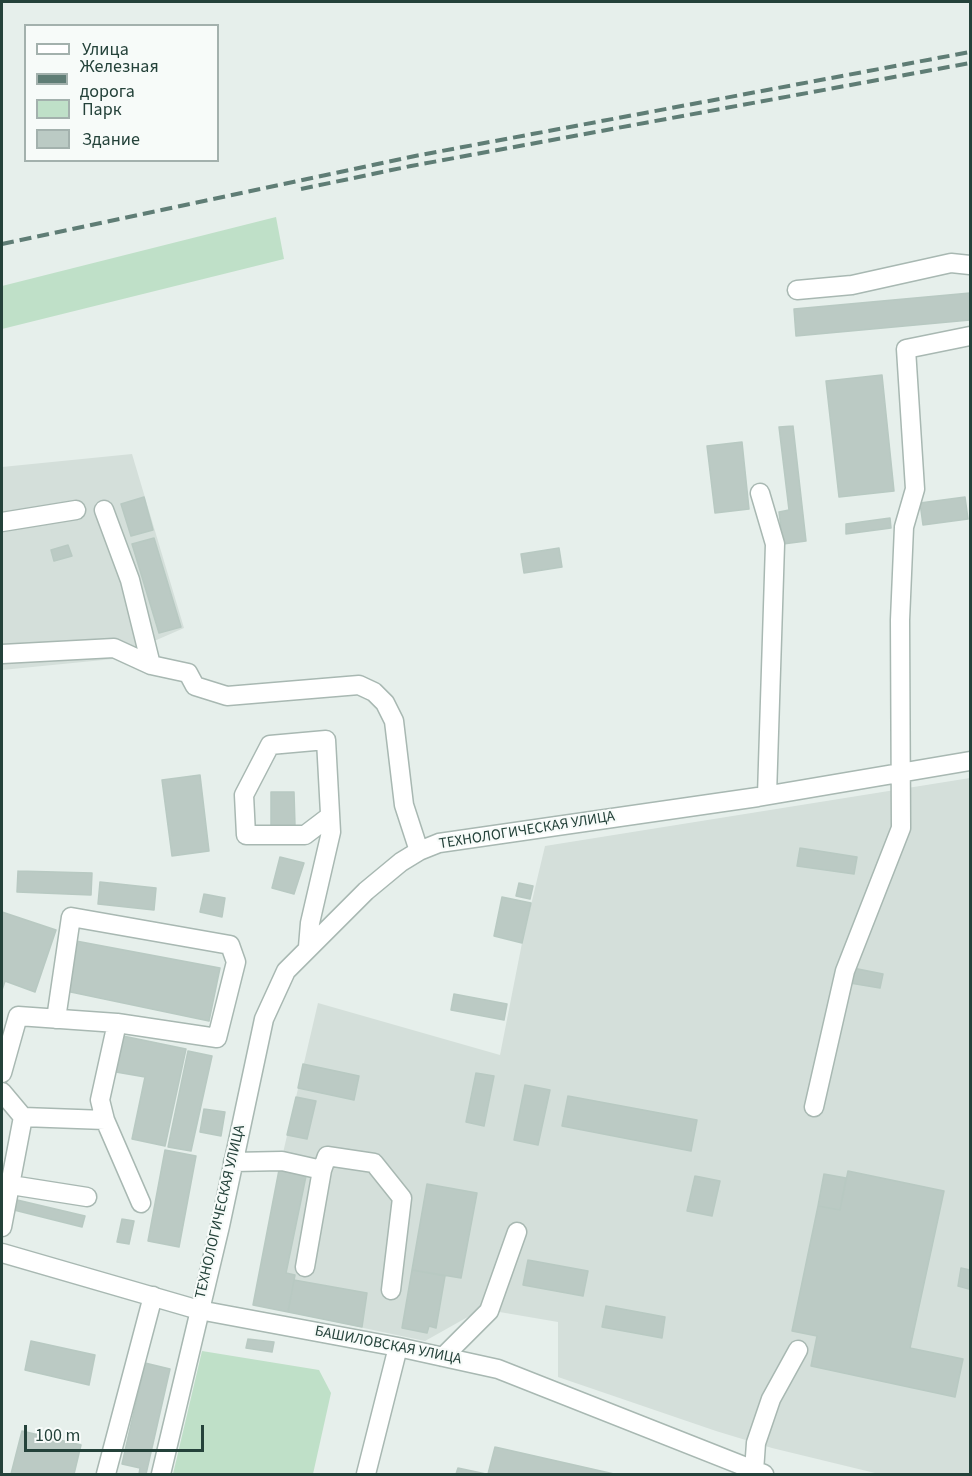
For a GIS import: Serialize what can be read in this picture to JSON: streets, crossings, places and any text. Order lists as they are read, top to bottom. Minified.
{"streets":{"street":["ТЕХНОЛОГИЧЕСКАЯ УЛИЦА","БАШИЛОВСКАЯ УЛИЦА"]},"crossings":[["ТЕХНОЛОГИЧЕСКАЯ УЛИЦА","БАШИЛОВСКАЯ УЛИЦА"]],"legend":["Улица","Железная дорога","Парк","Здание"],"scale_bar":"100 m"}
